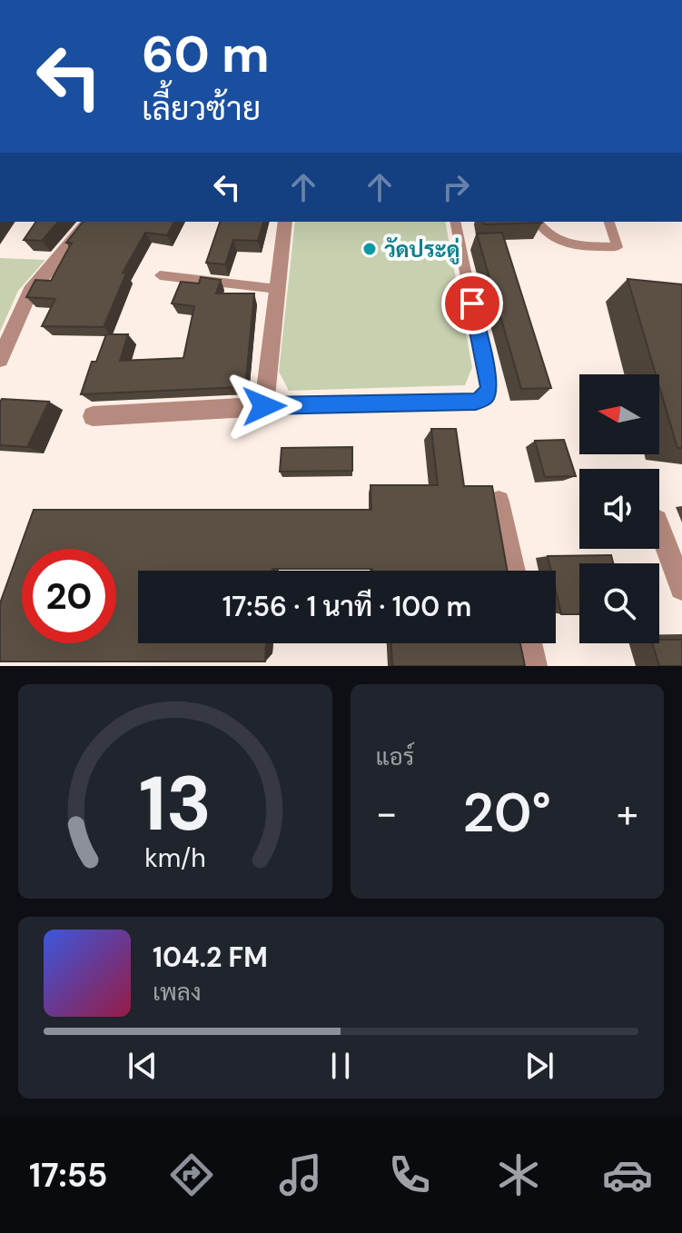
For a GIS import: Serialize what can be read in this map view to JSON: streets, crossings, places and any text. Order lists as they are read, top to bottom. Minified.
{"places":["วัดประดู่"],"north":"left","page":{"turn":["60 m","เลี้ยวซ้าย"],"limit":"20","trip":"17:56 · 1 นาที · 100 m","tile":"แอร์","heat":["−","20°","+"],"song":["104.2 FM","เพลง"],"tabs":"17:55","gauge":["13","km/h"]}}
